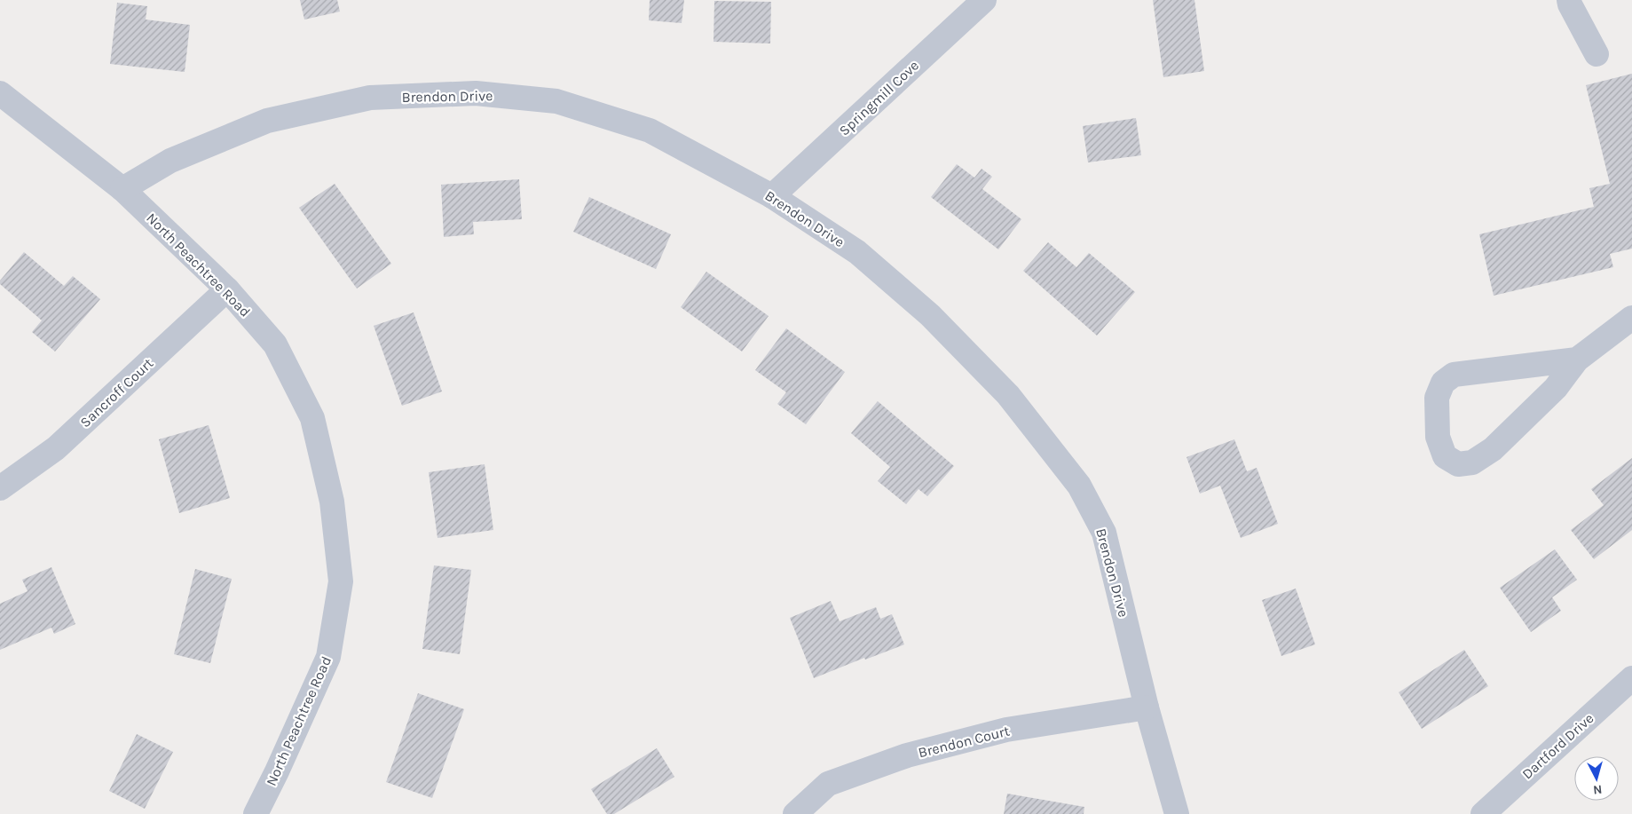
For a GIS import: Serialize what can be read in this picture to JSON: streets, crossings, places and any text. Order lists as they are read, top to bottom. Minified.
{"streets":{"street":["Brendon Drive","Springmill Cove","North Peachtree Road","Sancroff Court","Brendon Court","Dartford Drive"]},"crossings":[["Brendon Drive","Springmill Cove"],["Brendon Drive","North Peachtree Road"],["Brendon Drive","Brendon Court"],["North Peachtree Road","Sancroff Court"]],"north":"bottom"}
